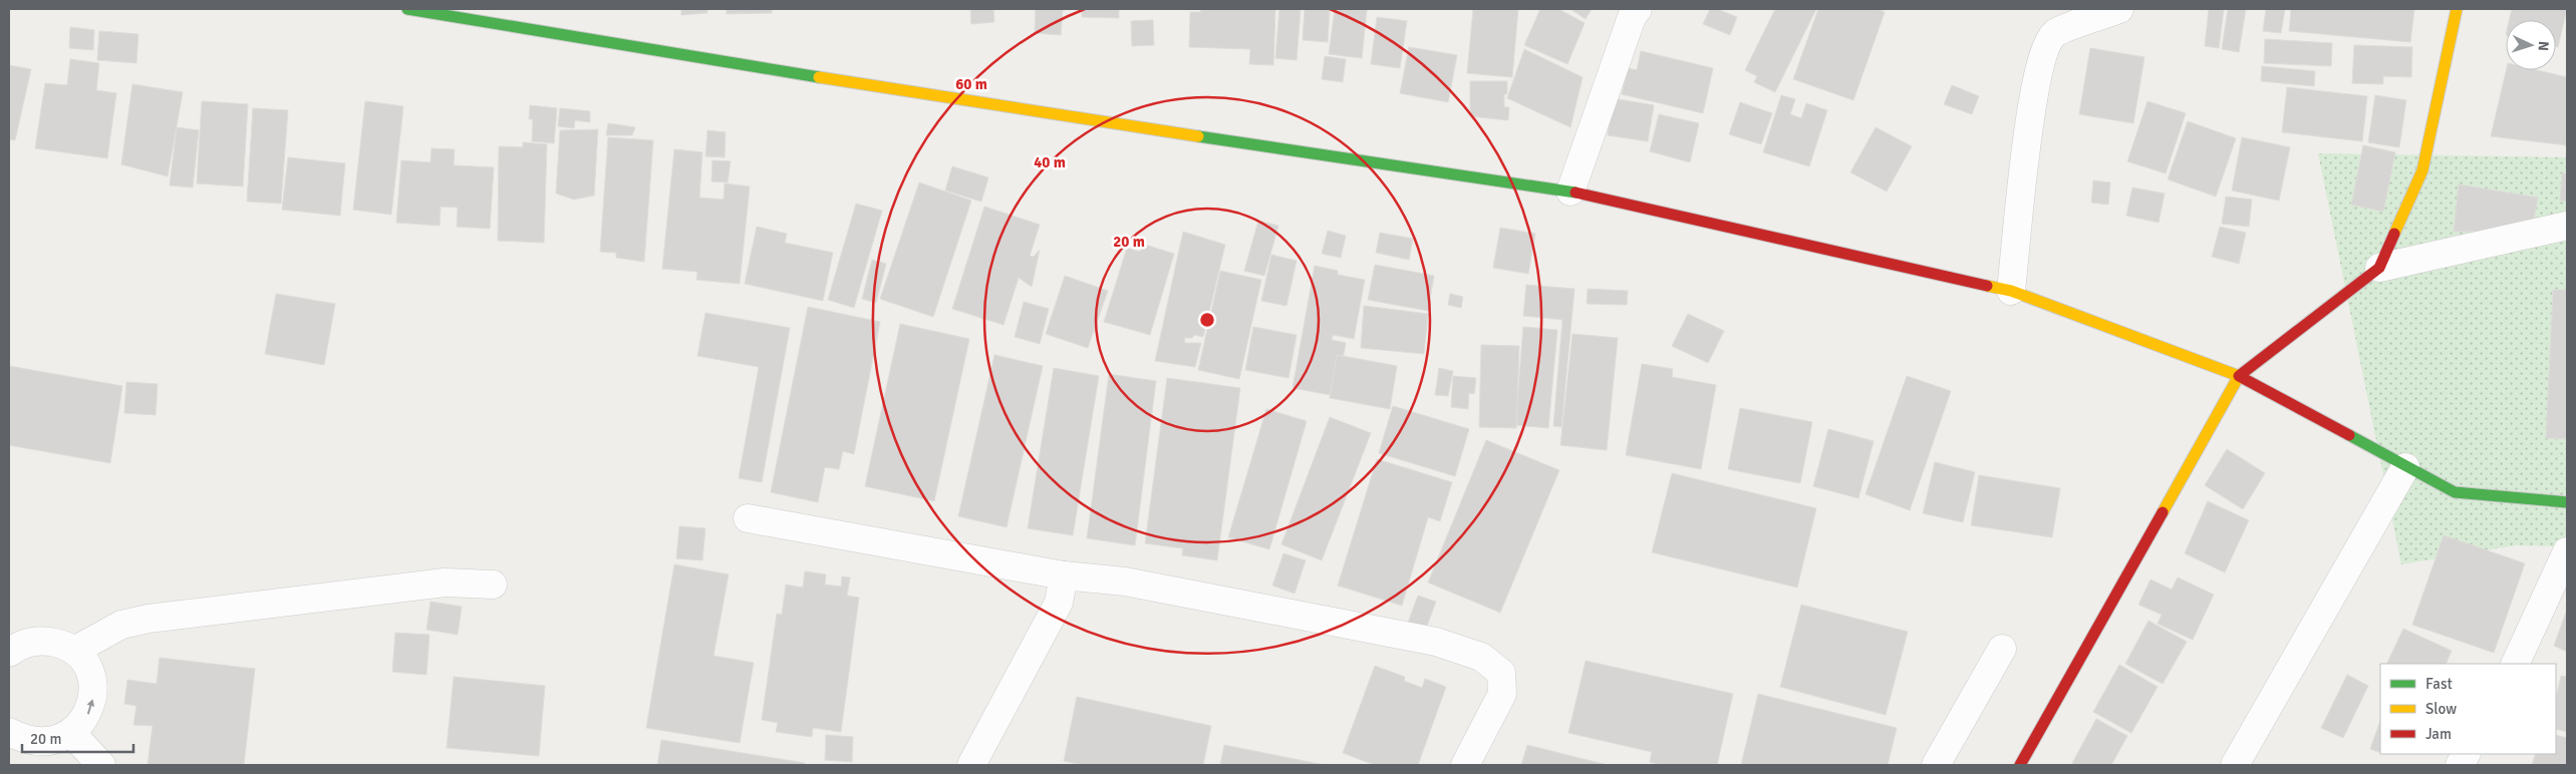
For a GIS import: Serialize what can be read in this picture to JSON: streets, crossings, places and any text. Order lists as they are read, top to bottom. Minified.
{"legend":["Fast","Slow","Jam"],"scale_bar":"20 m","north":"right","rings":["60 m","40 m","20 m"]}
